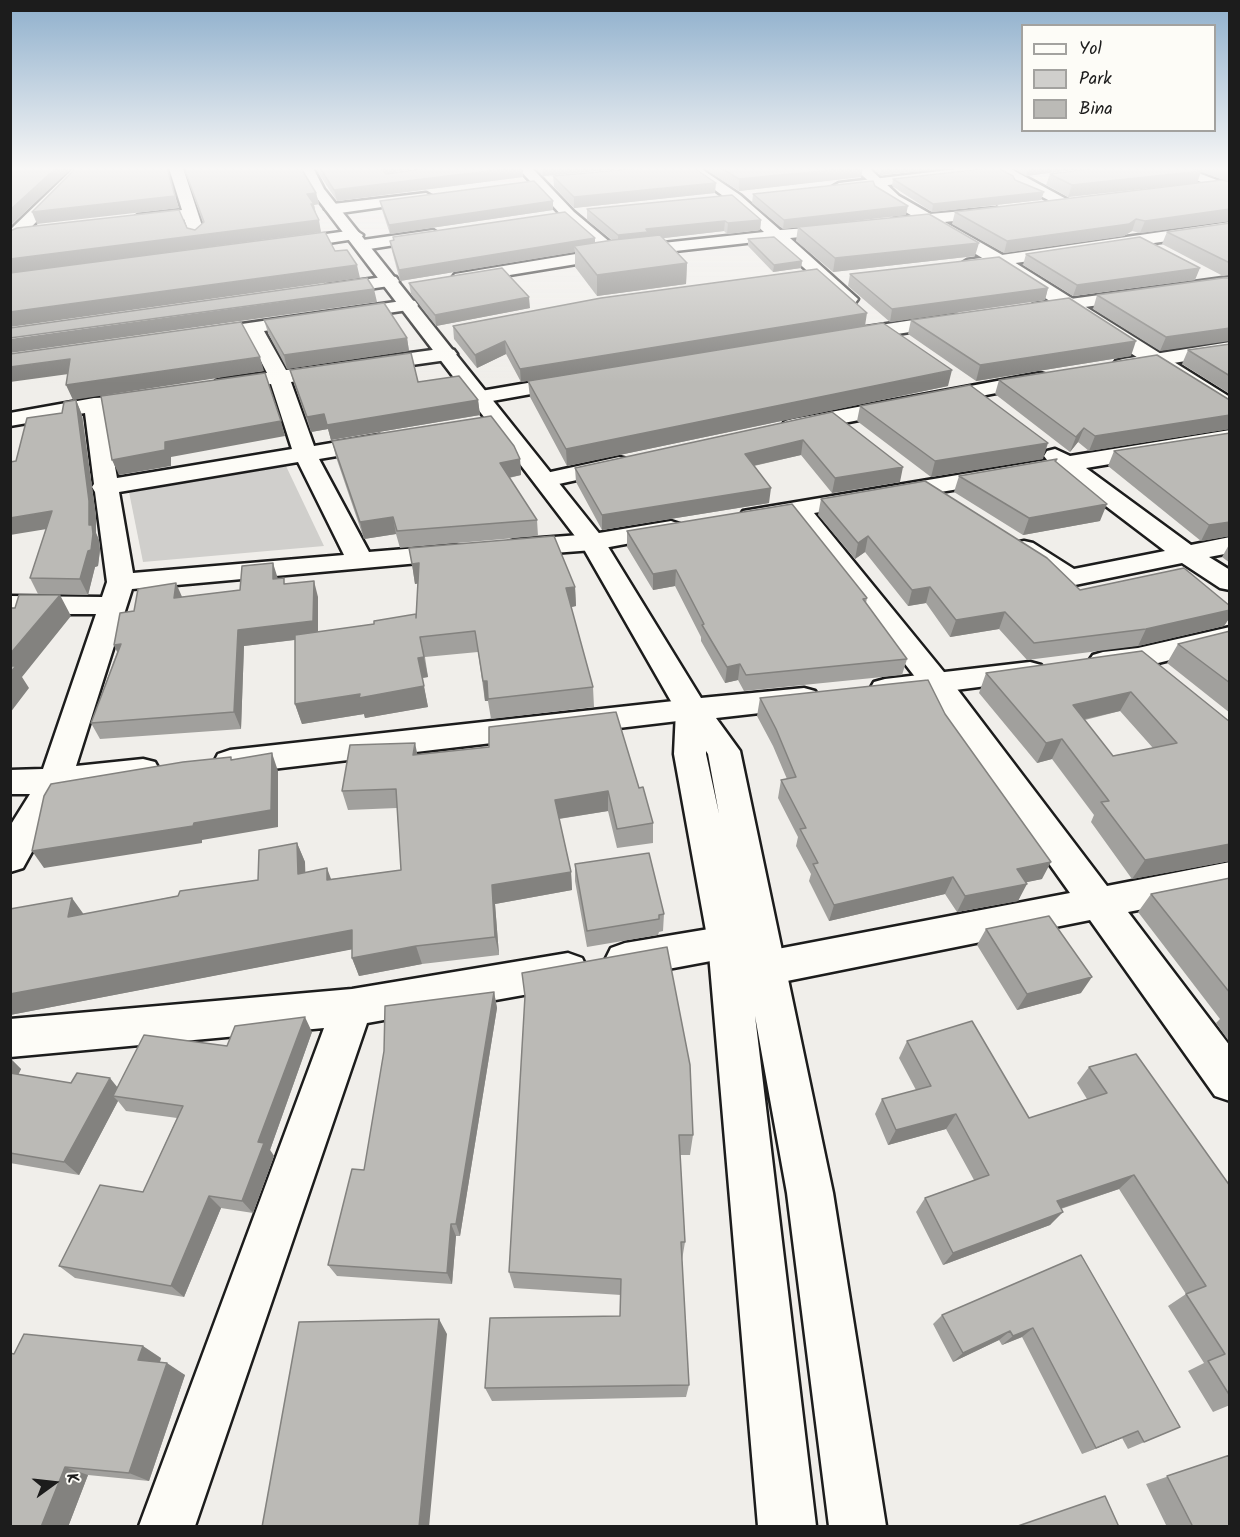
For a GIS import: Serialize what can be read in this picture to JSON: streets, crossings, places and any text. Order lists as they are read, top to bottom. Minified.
{"legend":["Yol","Park","Bina"],"north":"right"}
